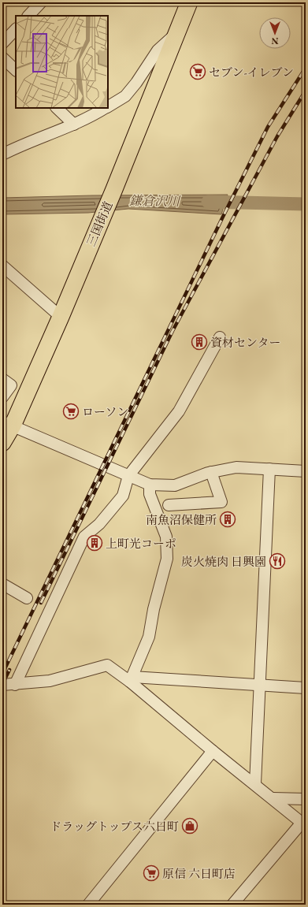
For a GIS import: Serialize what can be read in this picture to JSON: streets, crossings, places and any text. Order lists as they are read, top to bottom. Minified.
{"streets":{"highway":["三国街道"]},"water":["鎌倉沢川"],"places":{"supermarket":["セブン-イレブン","ローソン","原信 六日町店"],"building":["資材センター","南魚沼保健所","上町光コーポ"],"restaurant":["炭火焼肉 日興園"],"shop":["ドラッグトップス六日町"]},"north":"bottom"}
